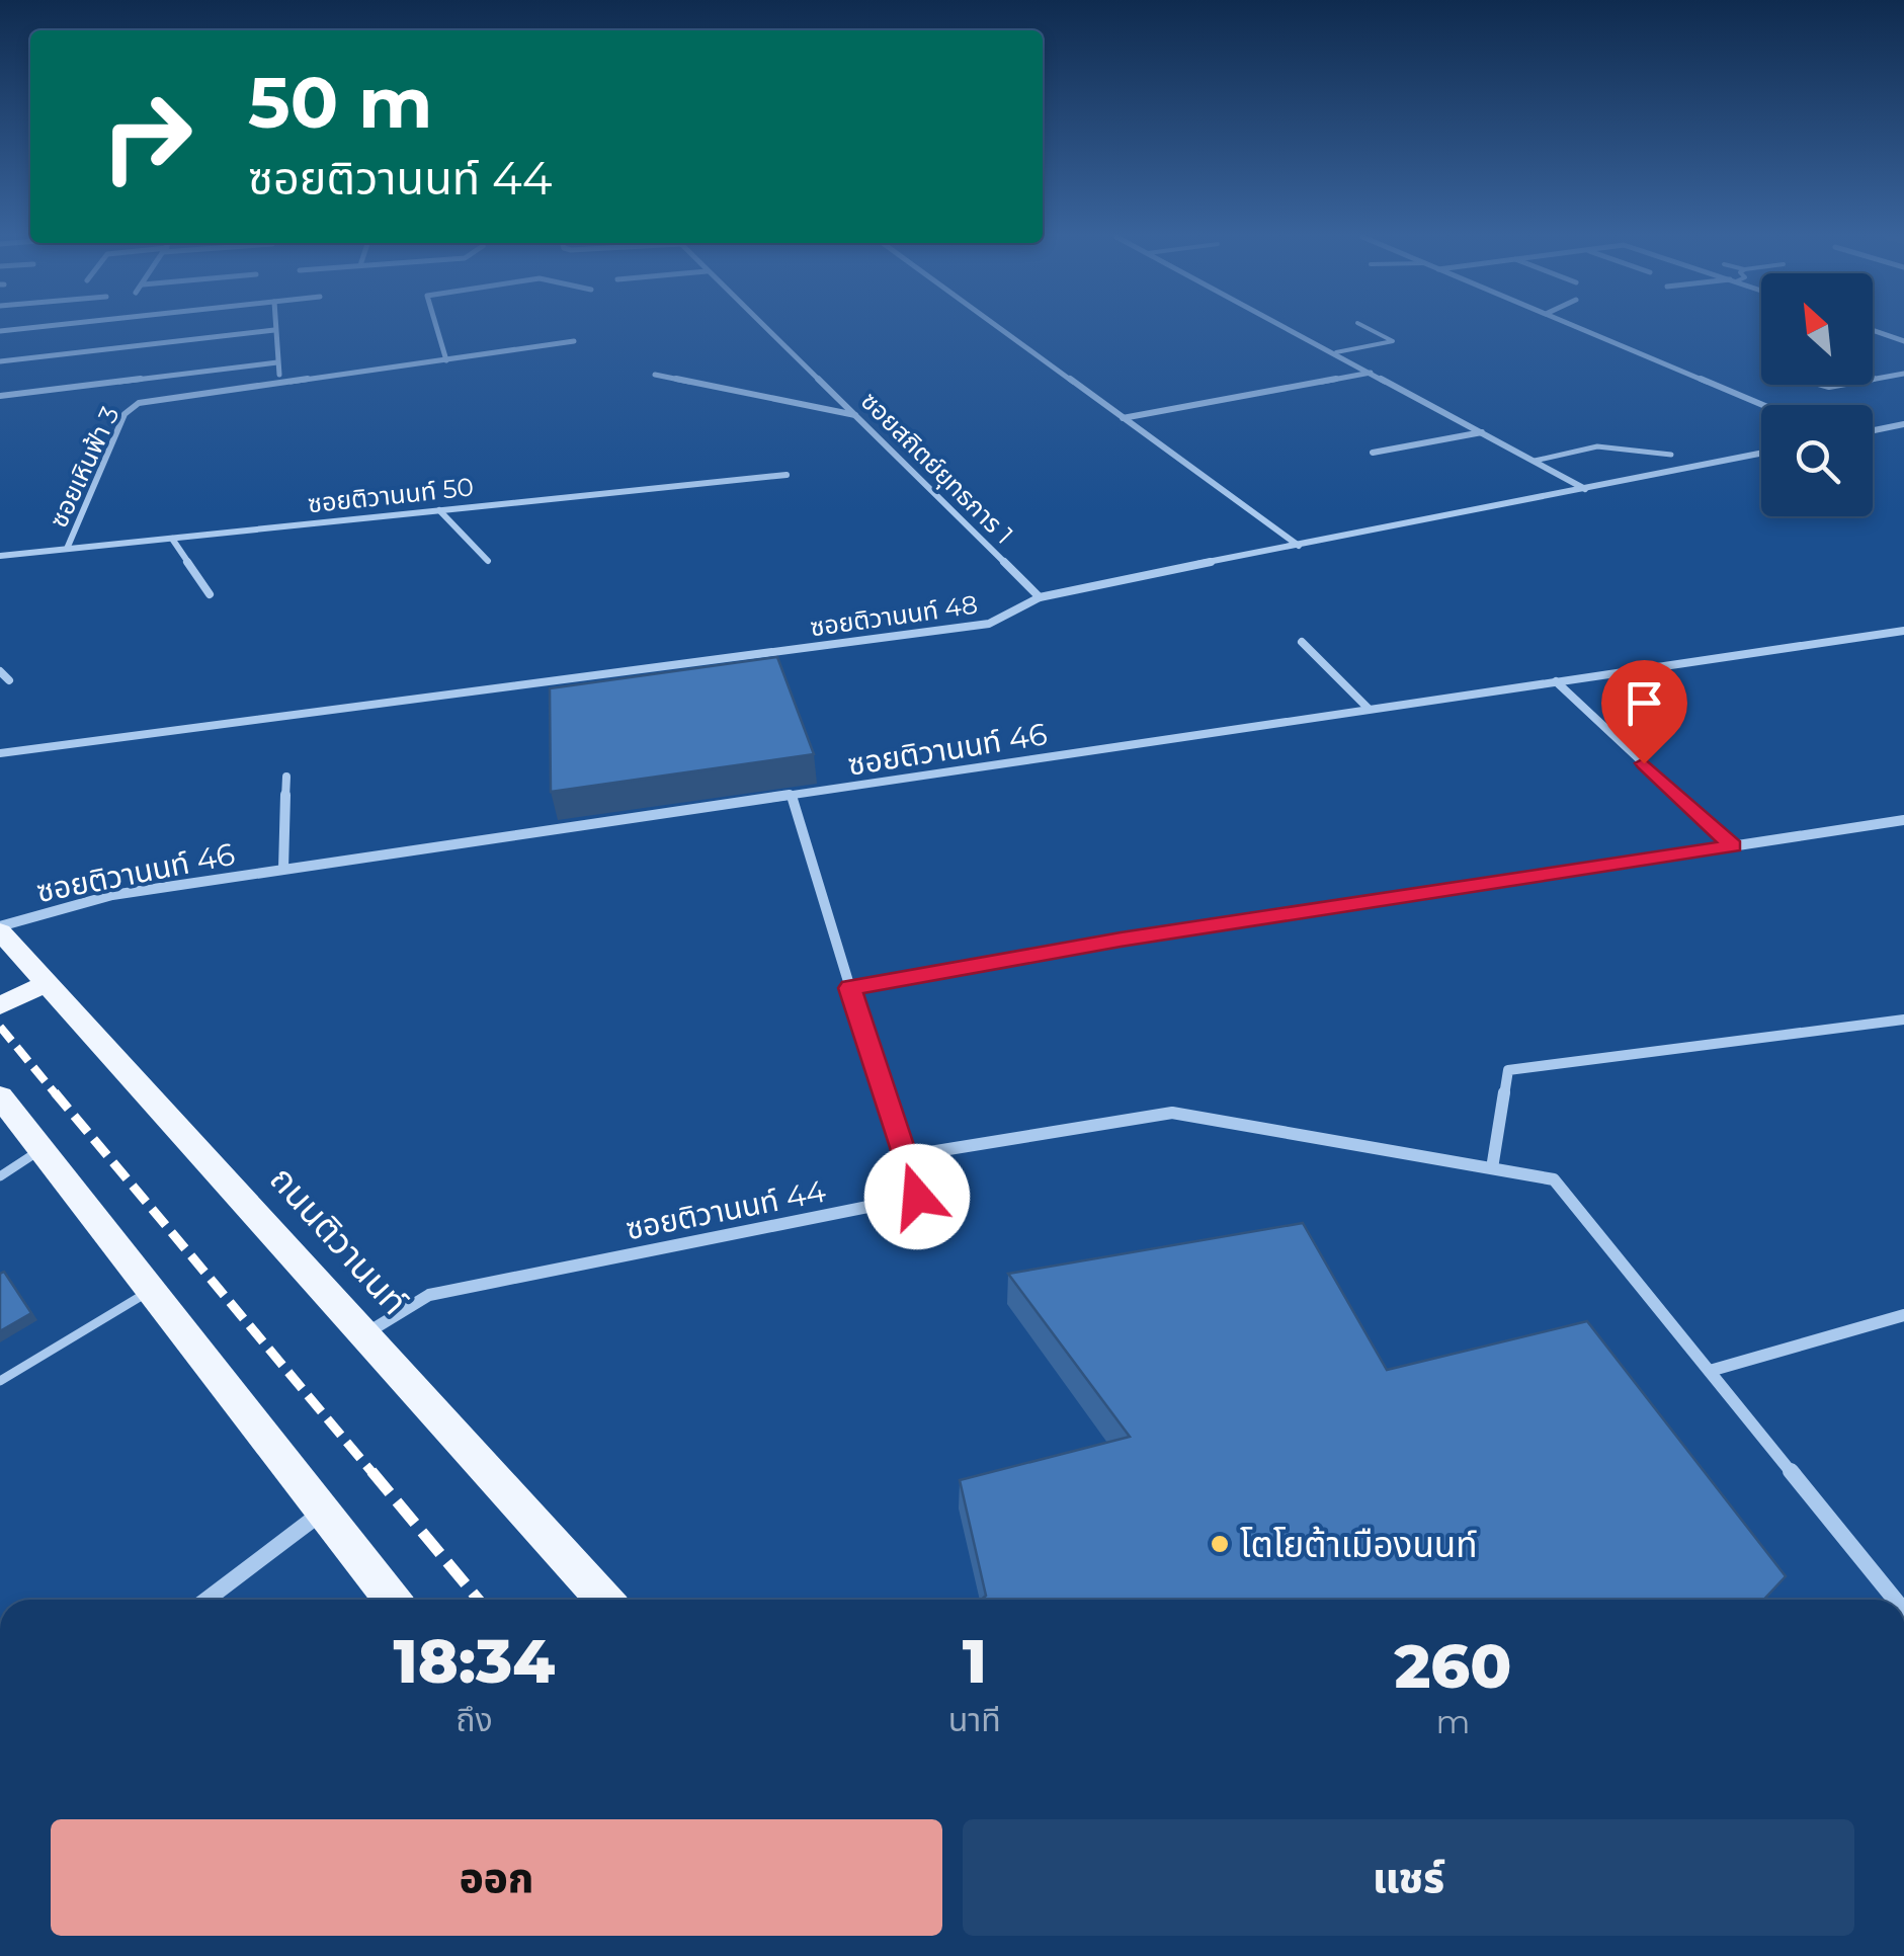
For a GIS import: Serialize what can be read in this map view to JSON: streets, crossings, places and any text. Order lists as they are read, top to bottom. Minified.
{"streets":{"main road":["ถนนติวานนท์"],"street":["ซอยเหินฟ้า 3","ซอยสถิตย์ยุทธการ 1","ซอยติวานนท์ 50","ซอยติวานนท์ 48","ซอยติวานนท์ 46","ซอยติวานนท์ 44"]},"crossings":[["ซอยเหินฟ้า 3","ซอยติวานนท์ 50"],["ซอยสถิตย์ยุทธการ 1","ซอยติวานนท์ 48"],["ซอยติวานนท์ 46","ซอยติวานนท์ 44"],["ซอยติวานนท์ 46","ถนนติวานนท์"],["ซอยติวานนท์ 44","ถนนติวานนท์"]],"places":["โตโยต้าเมืองนนท์"],"north":"top left","page":{"turn":["50 m","ซอยติวานนท์ 44"],"eta":["18:34","ถึง","1","นาที","260","m"],"buttons":["ออก","แชร์"]}}
